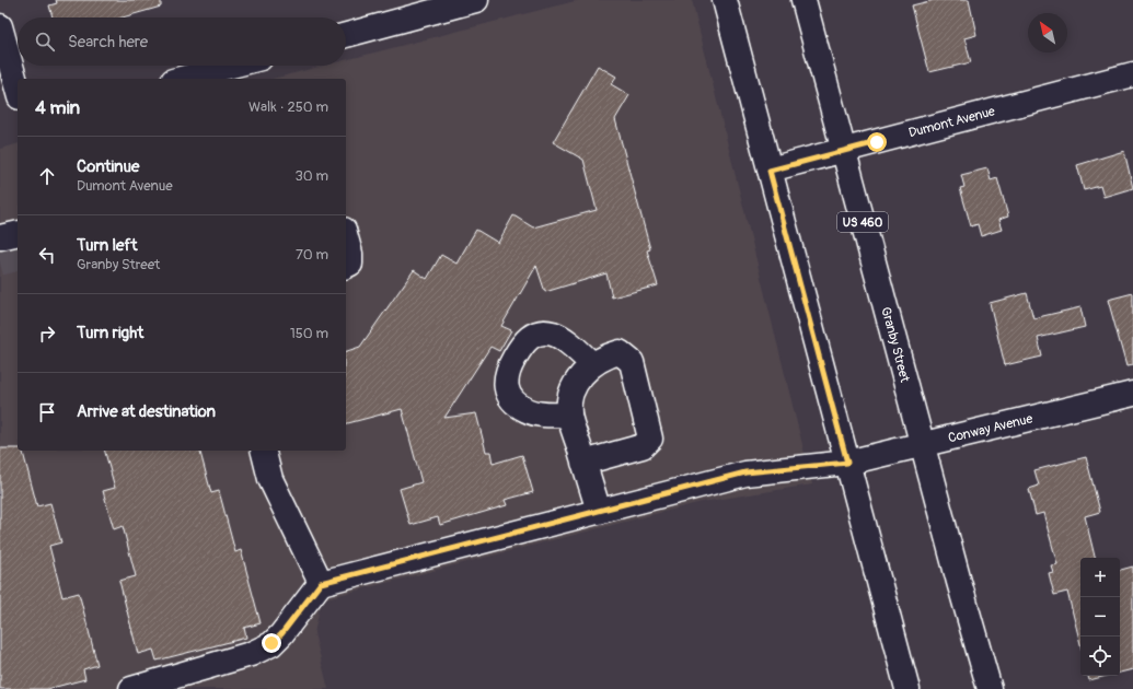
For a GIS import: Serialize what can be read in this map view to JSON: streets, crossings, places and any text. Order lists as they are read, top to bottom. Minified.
{"streets":{"main road":["Dumont Avenue","US 460","Granby Street","Conway Avenue"]},"crossings":[["Dumont Avenue","Granby Street"],["Granby Street","Conway Avenue"]],"north":"top left","page":{"search":"Search here","heading":["4 min","Walk · 250 m"],"list":[["Continue","Dumont Avenue","30 m"],["Turn left","Granby Street","70 m"],["Turn right","150 m"],"Arrive at destination"],"map_buttons":["+","−"]}}
